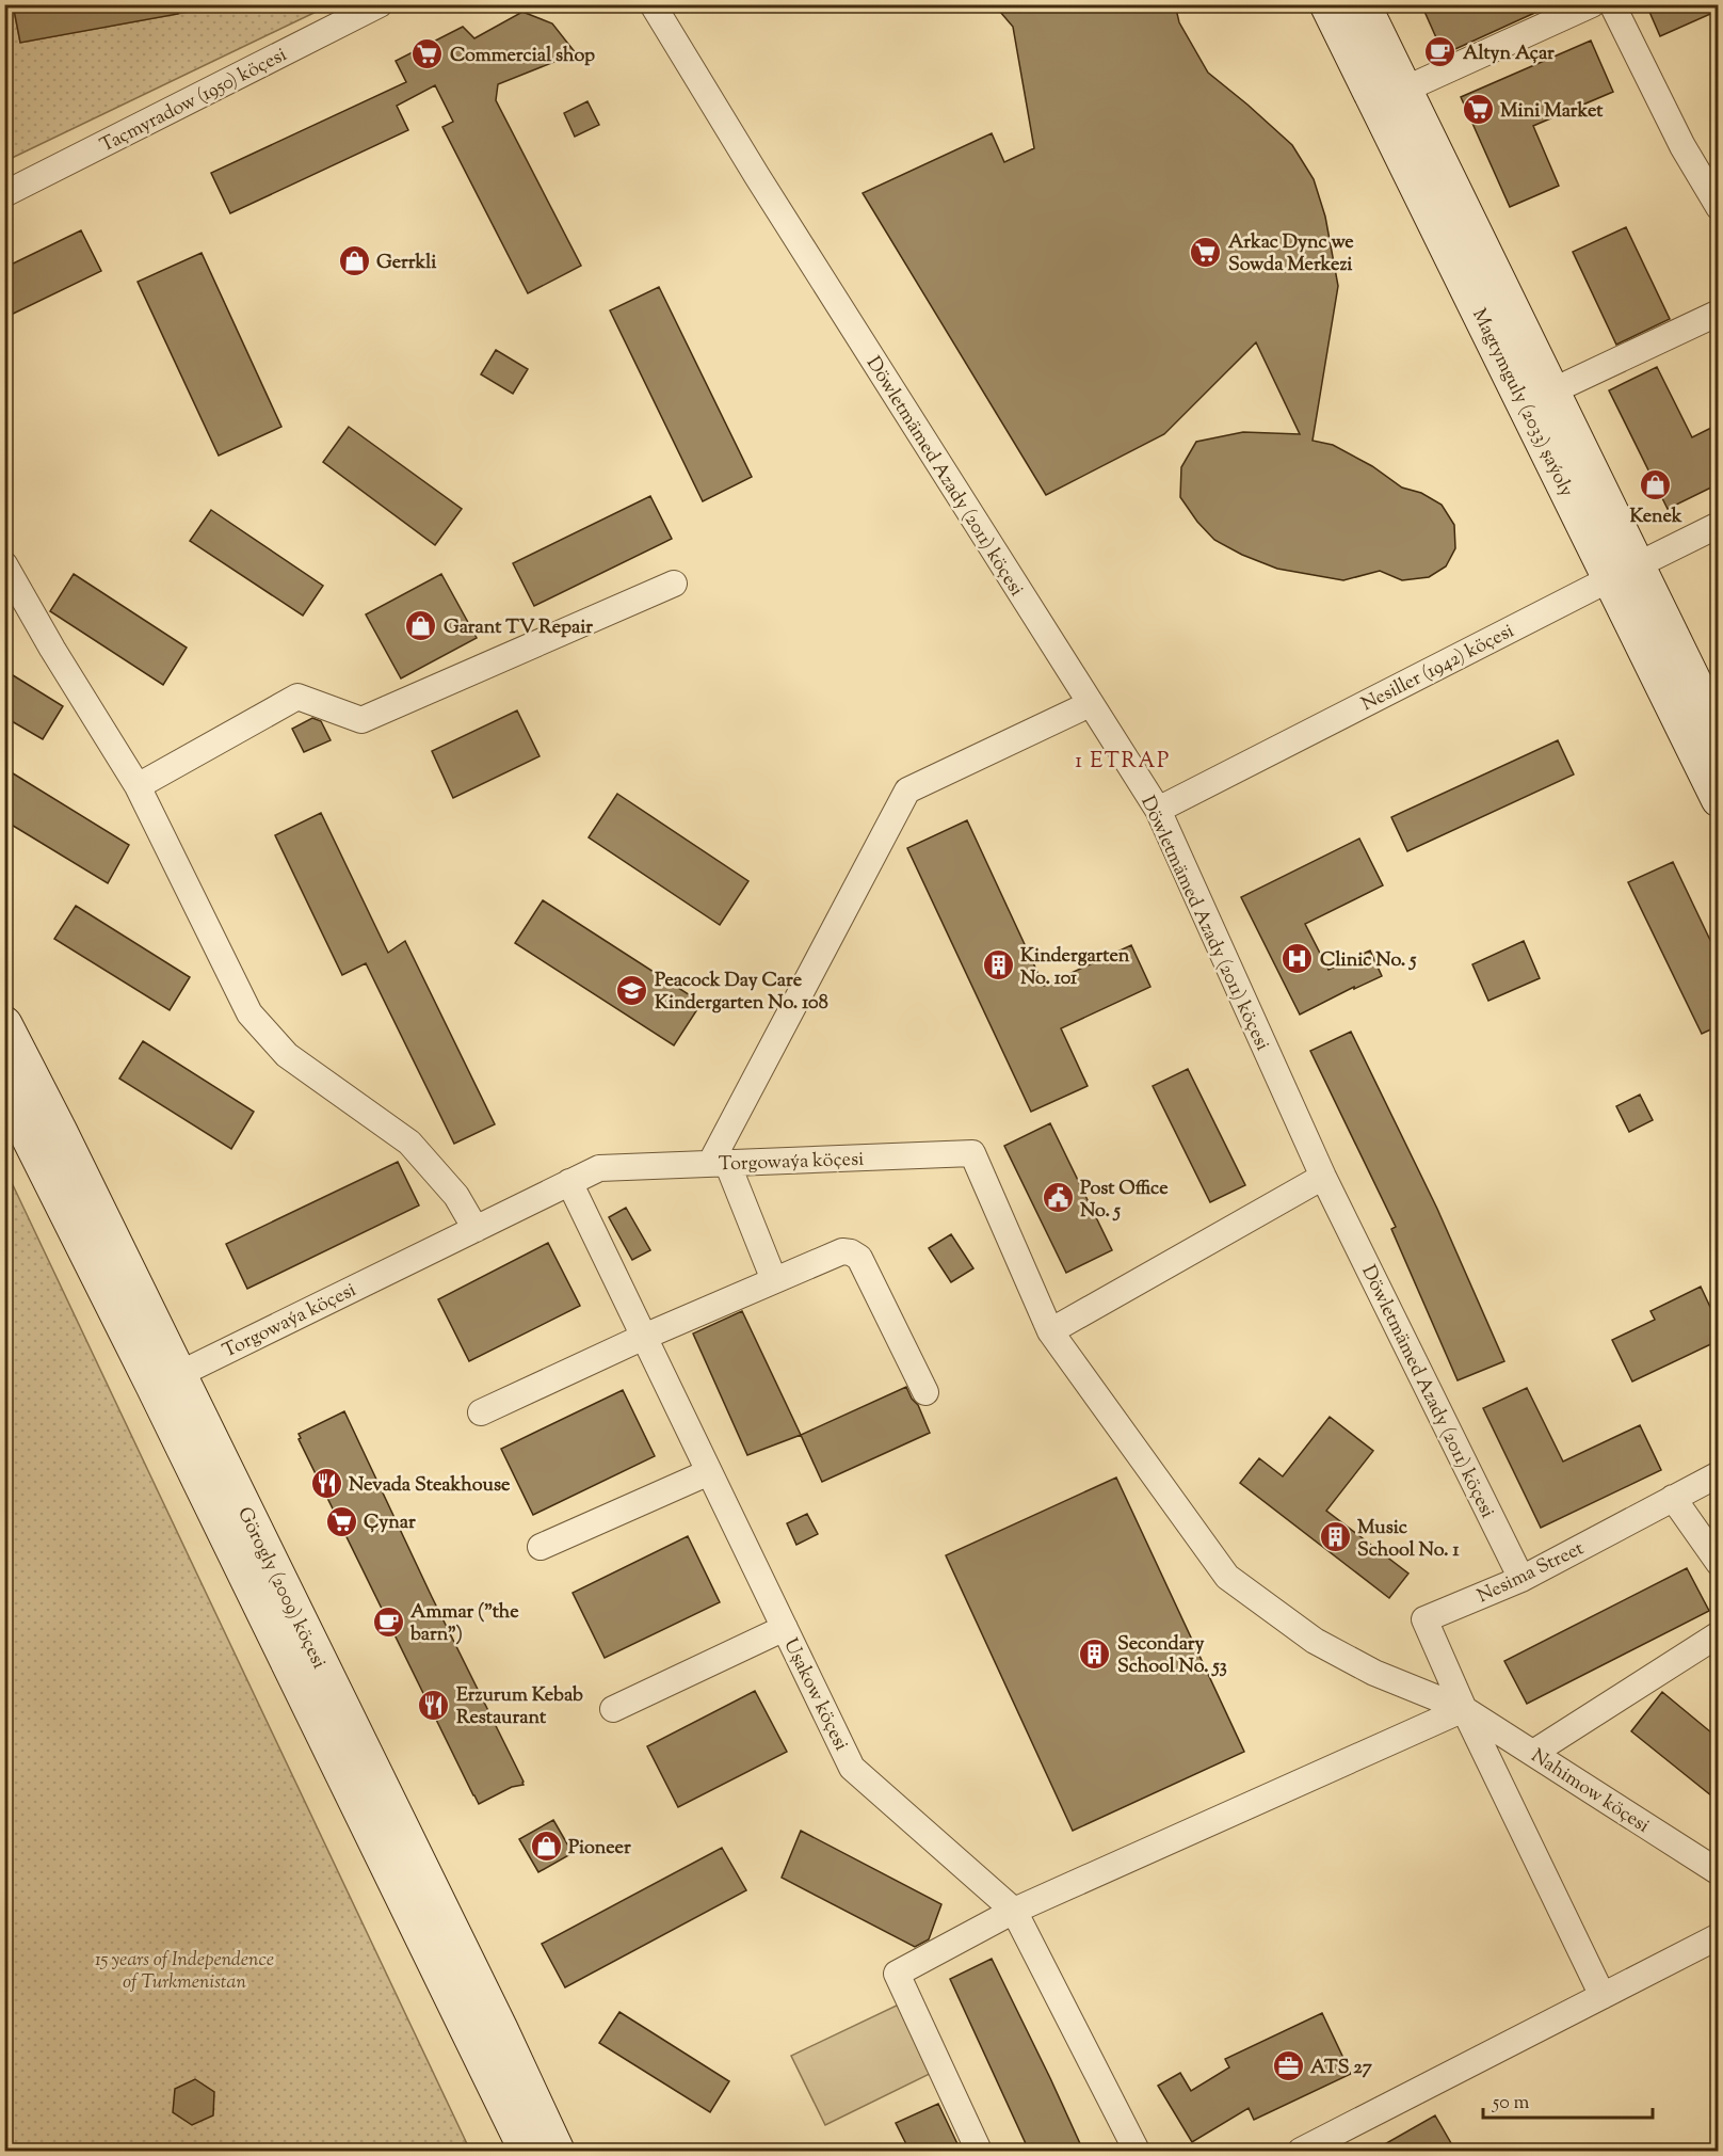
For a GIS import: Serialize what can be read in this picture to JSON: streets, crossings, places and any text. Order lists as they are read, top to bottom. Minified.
{"streets":{"street":["Taçmyradow (1950) köçesi","Magtymguly (2033) şaýoly","Döwletmämed Azady (2011) köçesi","Nesiller (1942) köçesi","Torgowaýa köçesi","Nesima Street","Görogly (2009) köçesi","Uşakow köçesi","Nahimow köçesi"]},"crossings":[["Magtymguly (2033) şaýoly","Nesiller (1942) köçesi"],["Döwletmämed Azady (2011) köçesi","Nesiller (1942) köçesi"],["Döwletmämed Azady (2011) köçesi","Nesima Street"],["Torgowaýa köçesi","Görogly (2009) köçesi"],["Torgowaýa köçesi","Uşakow köçesi"],["Torgowaýa köçesi","Nahimow köçesi"],["Nesima Street","Nahimow köçesi"]],"districts":["1 ETRAP"],"parks":["15 years of Independence of Turkmenistan"],"places":{"cafe":["Altyn Açar","Ammar (\"the barn\")"],"supermarket":["Commercial shop","Mini Market","Arkac Dync we Sowda Merkezi","Çynar"],"shop":["Gerrkli","Kenek","Garant TV Repair","Pioneer"],"hospital":["Clinic No. 5"],"building":["Kindergarten No. 101","Music School No. 1","Secondary School No. 53"],"school or university":["Peacock Day Care Kindergarten No. 108"],"public building":["Post Office No. 5"],"restaurant":["Nevada Steakhouse","Erzurum Kebab Restaurant"],"office":["ATS 27"]},"scale_bar":"50 m"}
